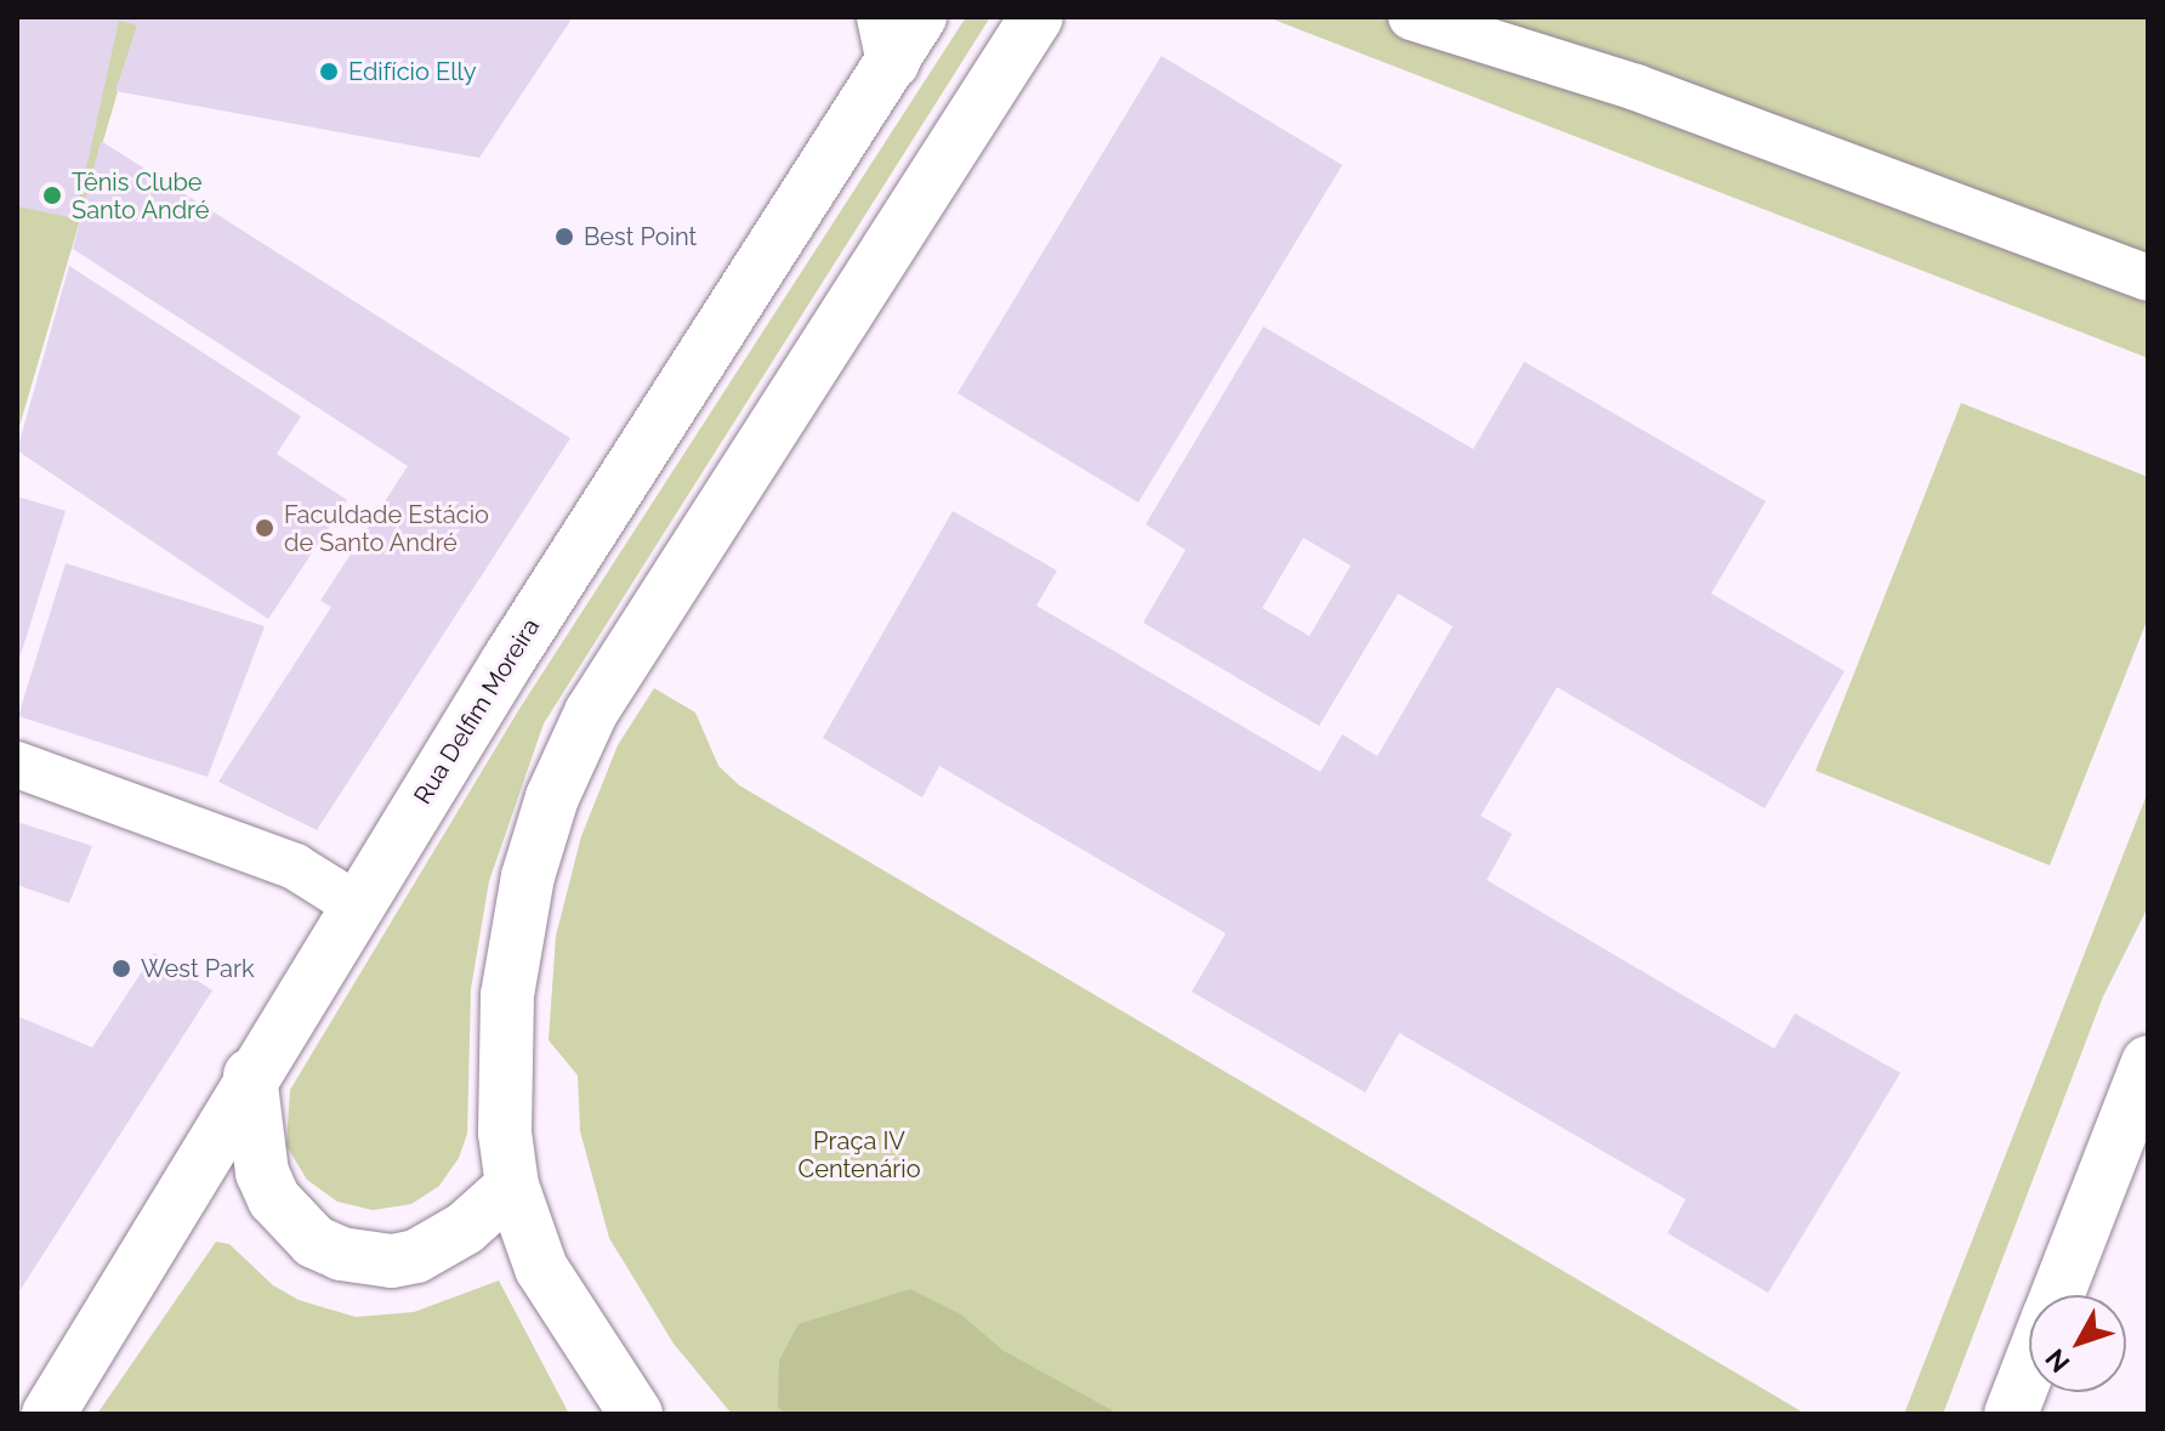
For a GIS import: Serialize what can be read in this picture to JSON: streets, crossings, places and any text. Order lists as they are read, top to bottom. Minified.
{"streets":{"main road":["Rua Delfim Moreira"]},"parks":["Praça IV Centenário"],"places":["Edifício Elly","Tênis Clube Santo André","Best Point","Faculdade Estácio de Santo André","West Park"],"north":"bottom left"}
